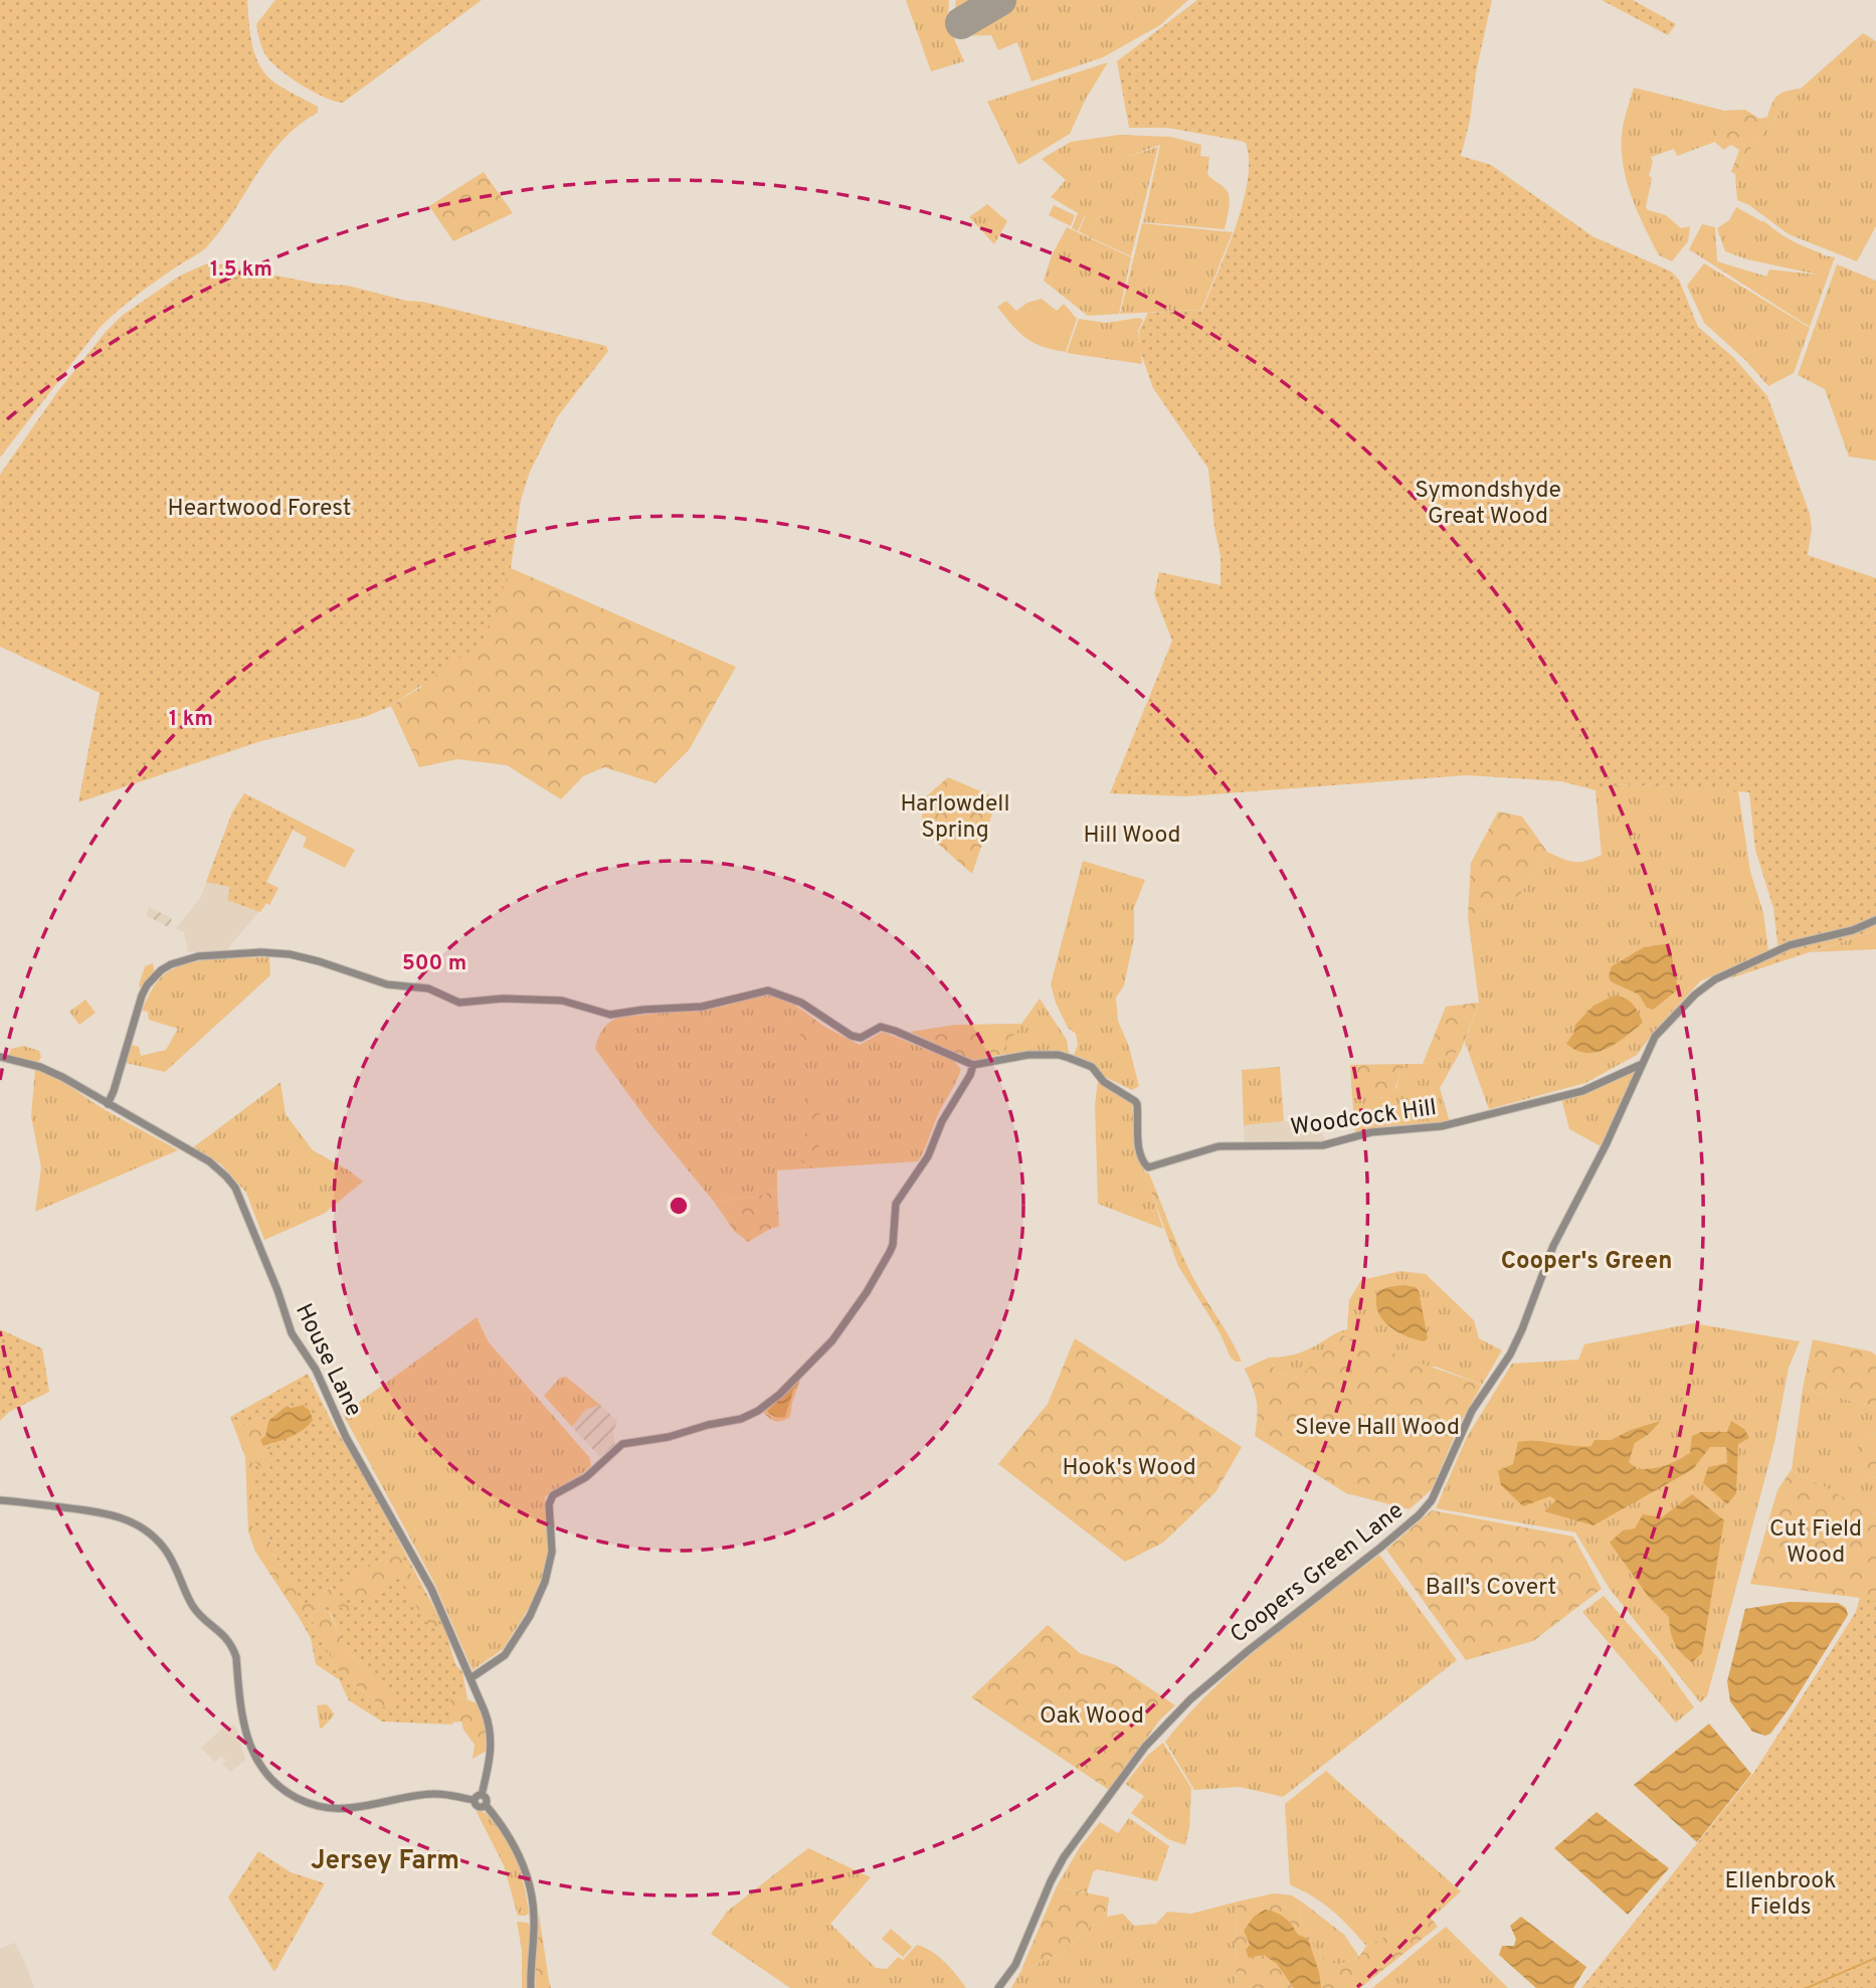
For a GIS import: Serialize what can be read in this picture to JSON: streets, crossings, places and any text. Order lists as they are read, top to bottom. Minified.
{"streets":{"street":["Woodcock Hill","House Lane","Coopers Green Lane"]},"crossings":[["Woodcock Hill","Coopers Green Lane"]],"districts":["Cooper's Green","Jersey Farm"],"parks":["Symondshyde Great Wood","Heartwood Forest","Harlowdell Spring","Hill Wood","Sleve Hall Wood","Hook's Wood","Cut Field Wood","Ball's Covert","Oak Wood","Ellenbrook Fields"],"rings":["1.5 km","1 km","500 m"]}
